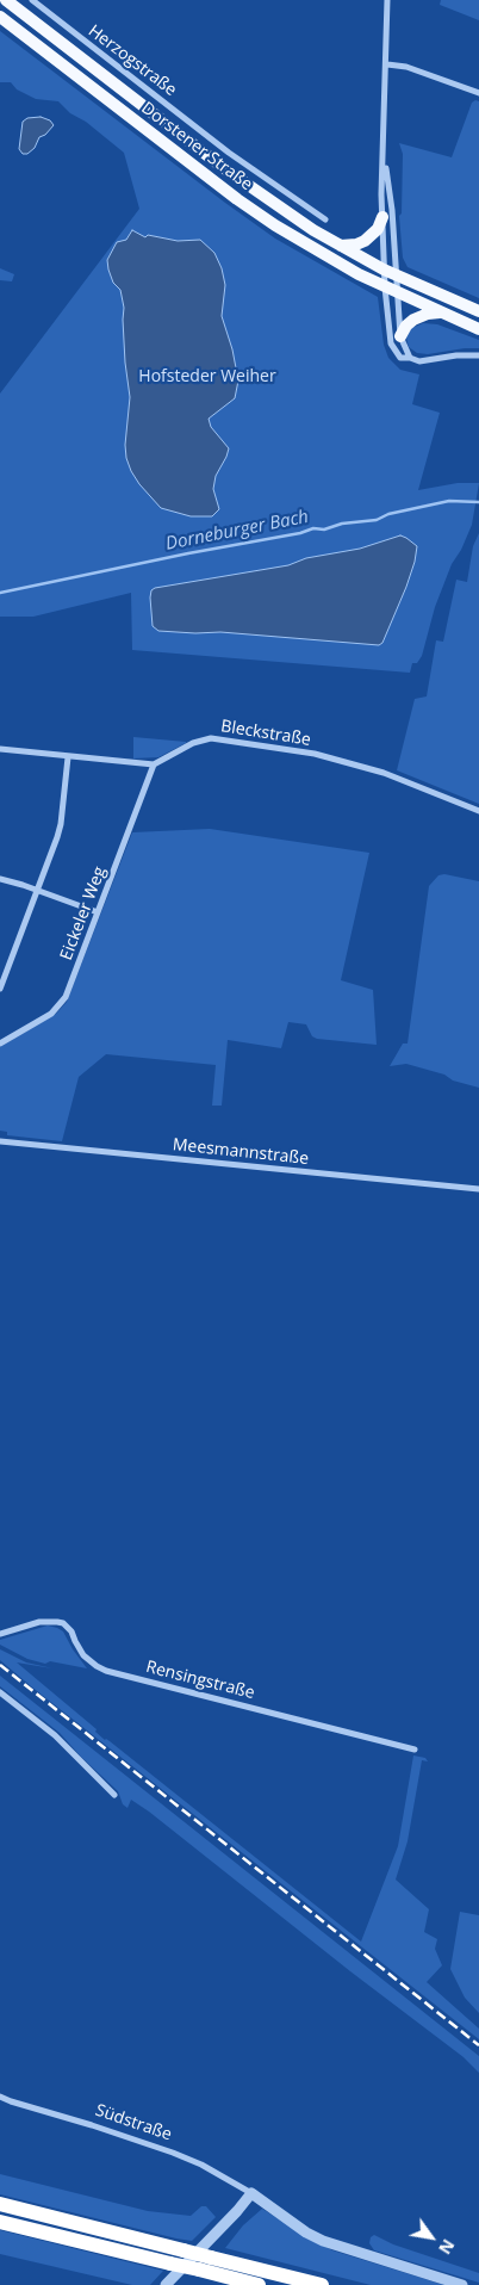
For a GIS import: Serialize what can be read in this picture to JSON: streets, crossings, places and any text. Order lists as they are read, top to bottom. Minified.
{"streets":{"main road":["Dorstener Straße"],"street":["Herzogstraße","Bleckstraße","Eickeler Weg","Meesmannstraße","Rensingstraße","Südstraße"]},"crossings":[["Bleckstraße","Eickeler Weg"]],"water":["Dorneburger Bach"],"parks":["Hofsteder Weiher"],"north":"bottom right"}
